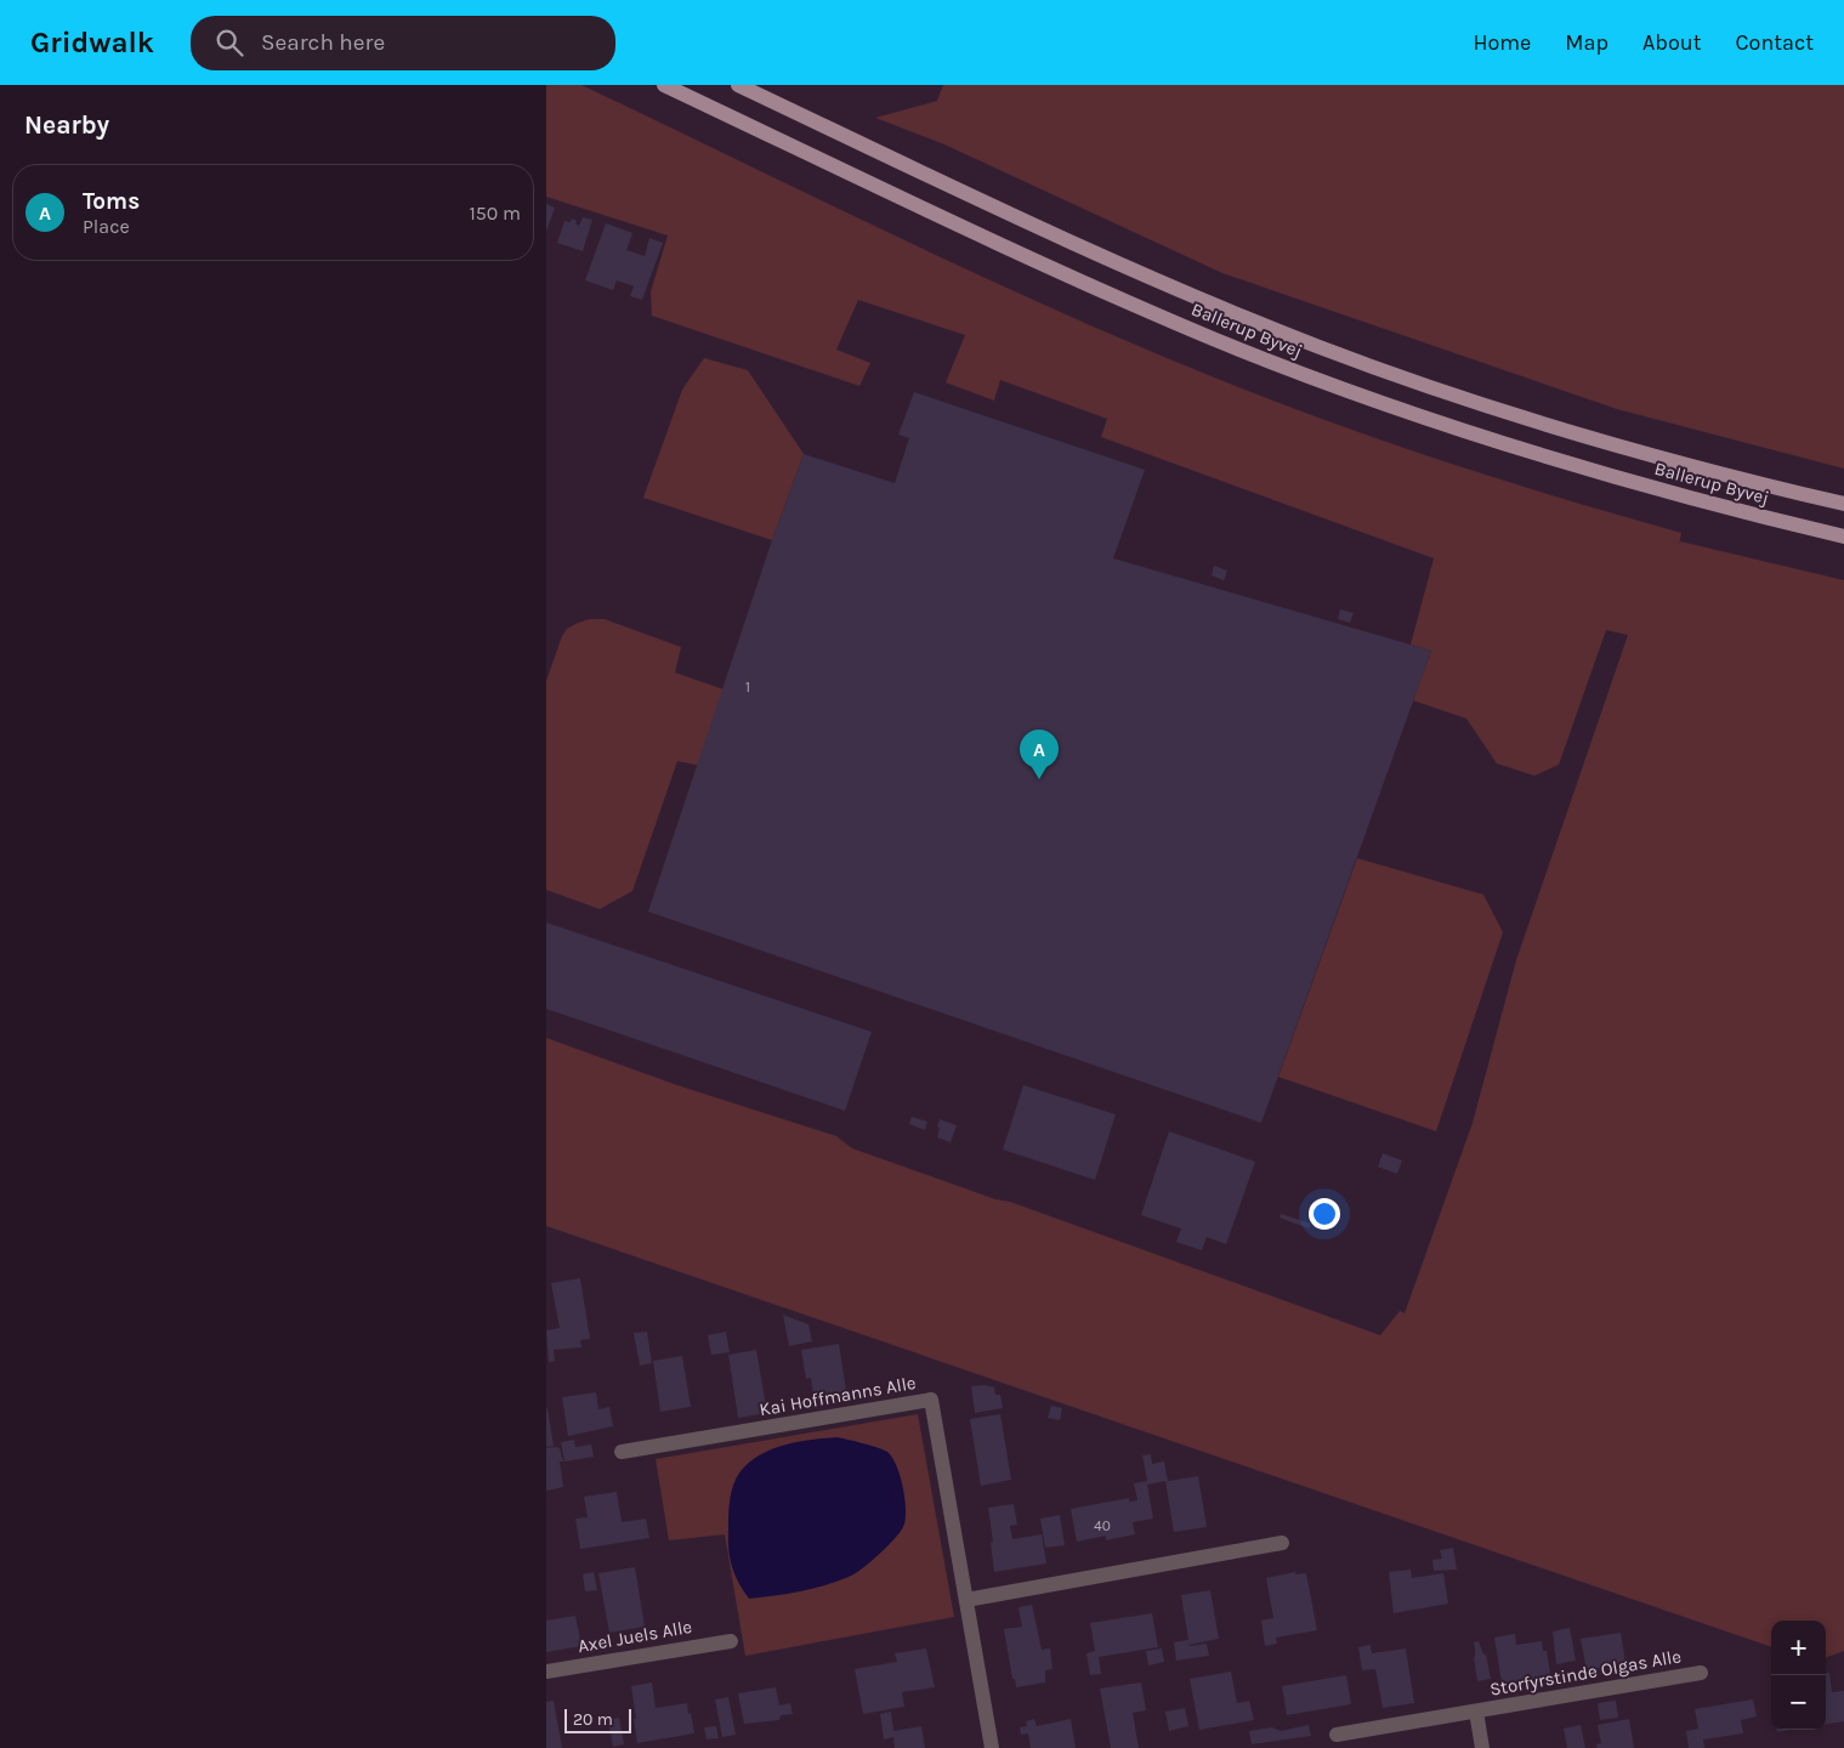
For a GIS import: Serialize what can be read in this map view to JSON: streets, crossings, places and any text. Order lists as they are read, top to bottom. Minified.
{"streets":{"main road":["Ballerup Byvej"],"street":["Kai Hoffmanns Alle","Axel Juels Alle","Storfyrstinde Olgas Alle"]},"house_numbers":["1","40"],"scale_bar":"20 m","page":{"header":"Gridwalk","search":"Search here","nav":["Home","Map","About","Contact"],"heading":"Nearby","list":[{"mark":"A","name":"Toms","note":"Place","value":"150 m"}],"pins":"A","map_buttons":["+","−"],"scale":"20 m"}}
